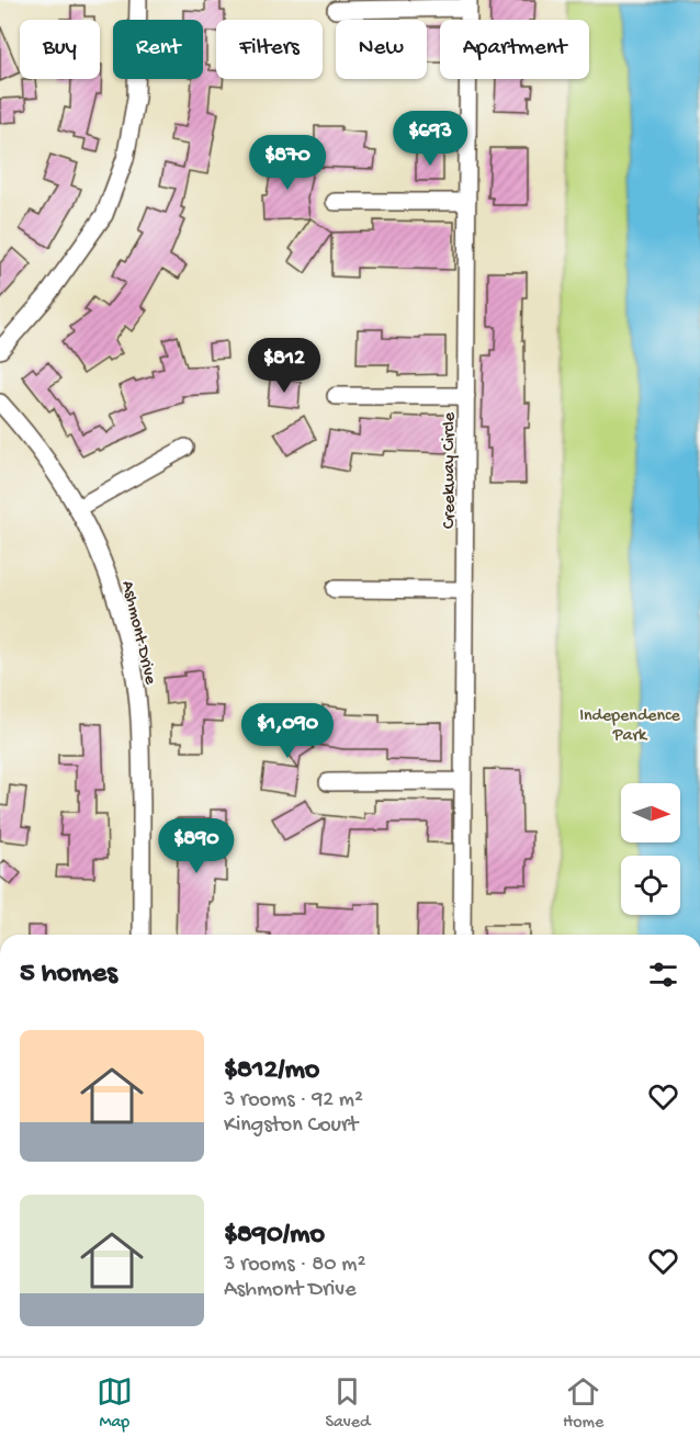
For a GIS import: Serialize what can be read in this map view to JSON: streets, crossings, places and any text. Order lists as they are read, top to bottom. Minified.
{"streets":{"street":["Creekway Circle","Ashmont Drive"]},"parks":["Independence Park"],"north":"right","page":{"chip":["Buy","Rent","Filters","New","Apartment"],"price":["$693","$870","$812","$1,090","$890"],"heading":"5 homes","list":[{"name":"$812/mo","note":"3 rooms · 92 m² · Kingston Court"},{"name":"$890/mo","note":"3 rooms · 80 m² · Ashmont Drive"}],"tabs":["Map","Saved","Home"]}}
